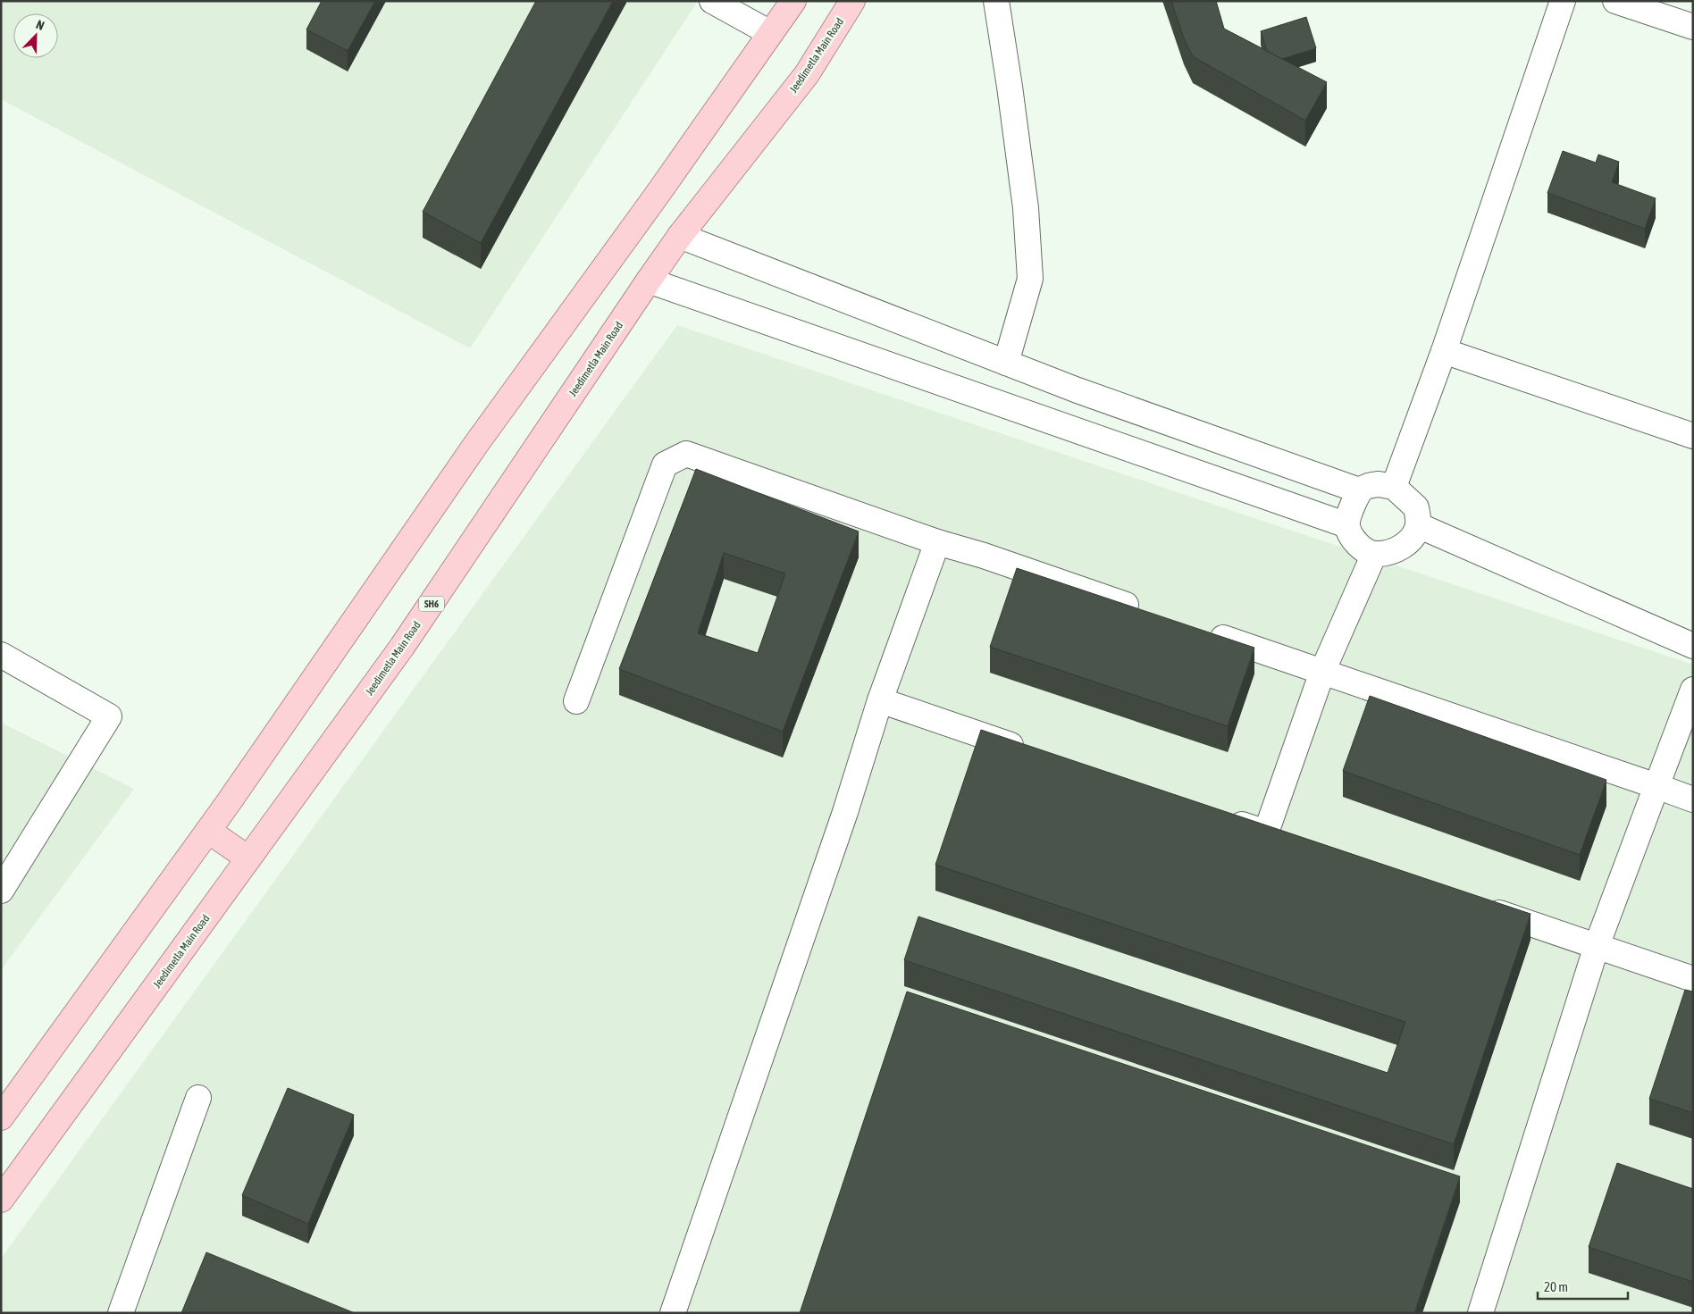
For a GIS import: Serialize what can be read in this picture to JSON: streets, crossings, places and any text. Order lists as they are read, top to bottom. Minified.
{"streets":{"main road":["Jeedimetla Main Road","SH6"]},"scale_bar":"20 m","north":"top right"}
